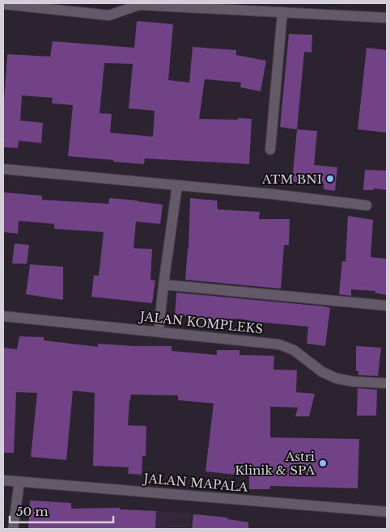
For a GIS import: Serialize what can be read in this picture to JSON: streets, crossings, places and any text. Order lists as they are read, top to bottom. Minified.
{"streets":{"street":["JALAN KOMPLEKS","JALAN MAPALA"]},"places":["ATM BNI","Astri Klinik & SPA"],"scale_bar":"50 m"}
